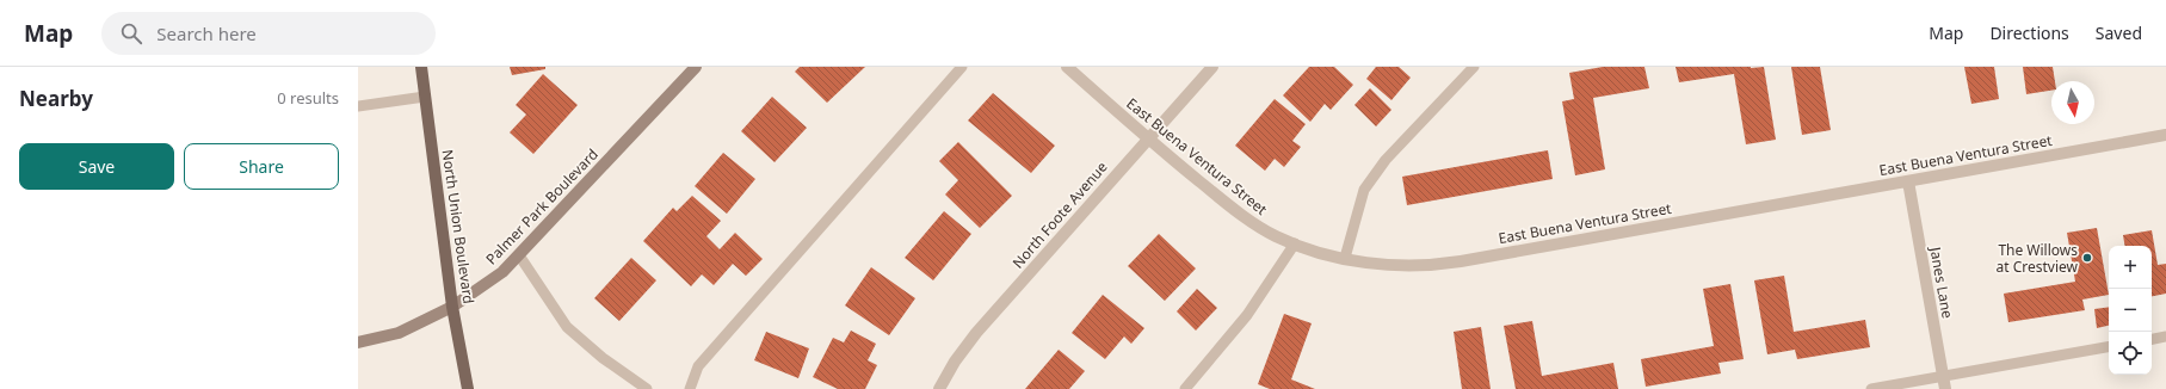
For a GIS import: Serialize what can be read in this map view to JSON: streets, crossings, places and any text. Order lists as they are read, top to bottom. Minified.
{"streets":{"main road":["Palmer Park Boulevard","North Union Boulevard"],"street":["East Buena Ventura Street","North Foote Avenue","Janes Lane"]},"crossings":[["East Buena Ventura Street","North Foote Avenue"],["East Buena Ventura Street","Janes Lane"],["Palmer Park Boulevard","North Union Boulevard"]],"places":["The Willows at Crestview"],"north":"bottom","page":{"header":"Map","search":"Search here","nav":["Map","Directions","Saved"],"heading":["Nearby","0 results"],"buttons":["Save","Share"],"map_buttons":["+","−"]}}
